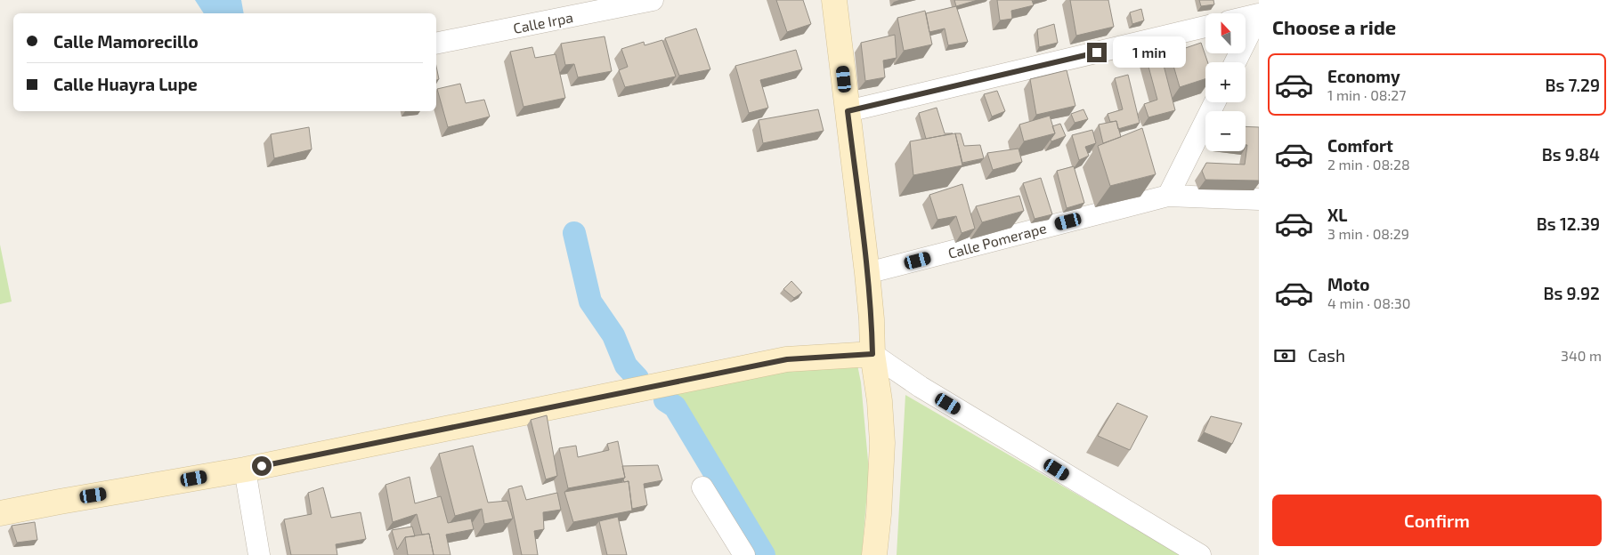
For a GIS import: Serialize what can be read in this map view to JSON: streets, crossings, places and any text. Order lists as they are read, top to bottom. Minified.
{"streets":{"street":["Calle Irpa","Calle Pomerape"]},"north":"top","page":{"heading":"Choose a ride","map_buttons":["+","−"],"banner":["Calle Mamorecillo","Calle Huayra Lupe"],"bubble":"1 min","list":[{"name":"Economy","note":"1 min · 08:27","value":"Bs 7.29"},{"name":"Comfort","note":"2 min · 08:28","value":"Bs 9.84"},{"name":"XL","note":"3 min · 08:29","value":"Bs 12.39"},{"name":"Moto","note":"4 min · 08:30","value":"Bs 9.92"}],"pay":["Cash","340 m"],"buttons":"Confirm"}}
